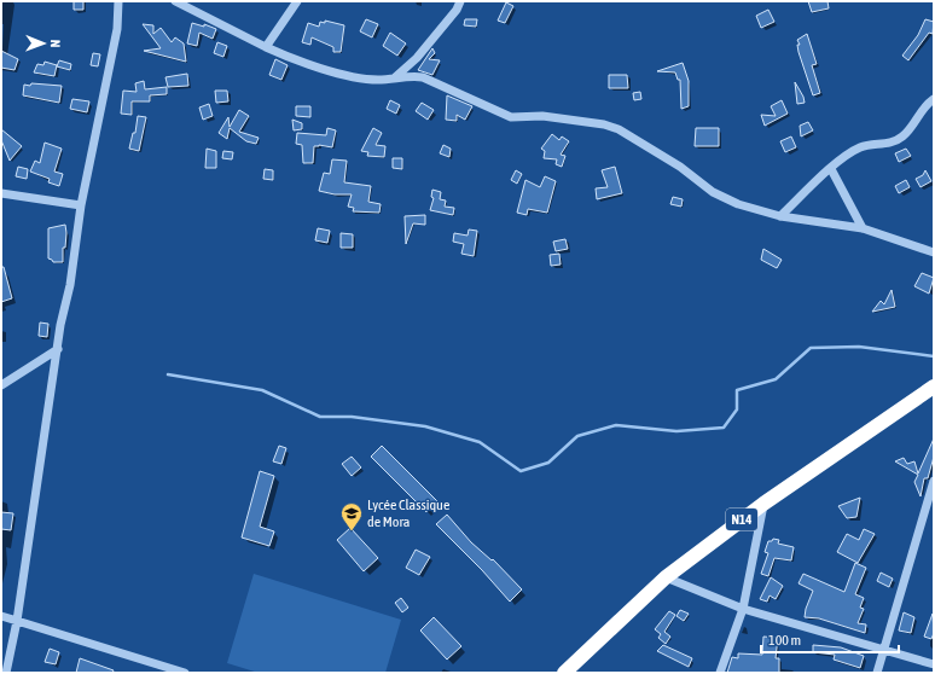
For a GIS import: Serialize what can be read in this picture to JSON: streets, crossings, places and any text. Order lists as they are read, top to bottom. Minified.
{"streets":{"highway":["N14"]},"places":{"school or university":["Lycée Classique de Mora"]},"scale_bar":"100 m","north":"right"}
